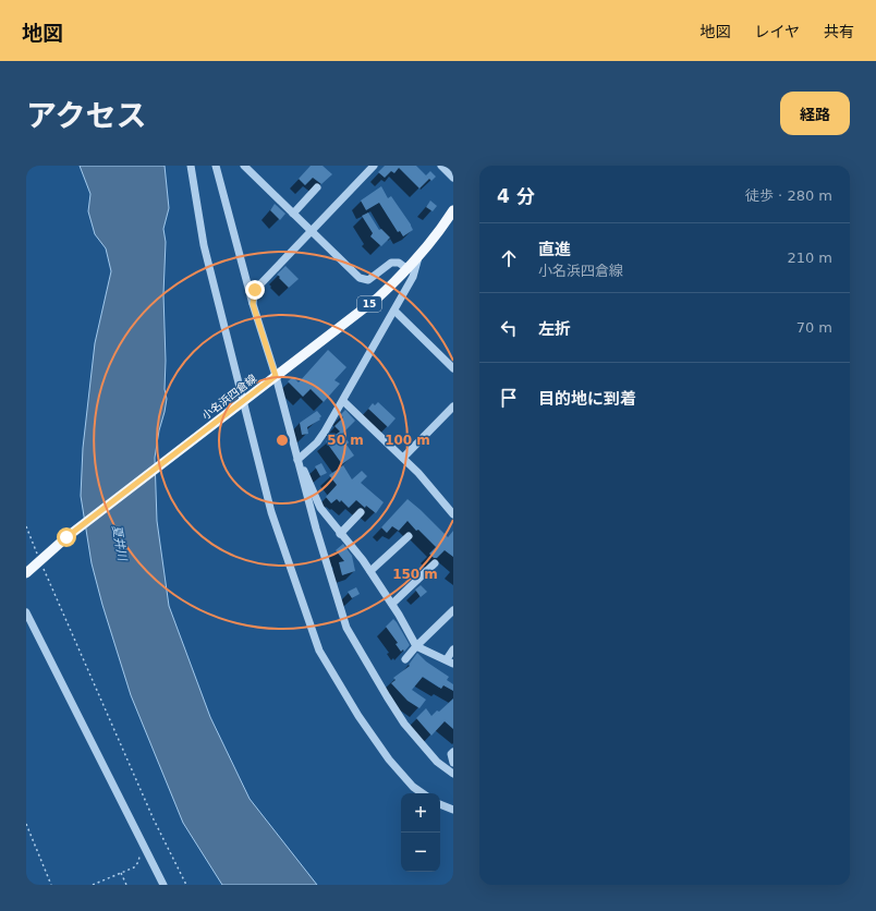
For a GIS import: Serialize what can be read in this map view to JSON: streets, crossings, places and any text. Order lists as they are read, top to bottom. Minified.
{"streets":{"main road":["15","小名浜四倉線"]},"water":["夏井川"],"page":{"header":"地図","nav":["地図","レイヤ","共有"],"title":"アクセス","buttons":"経路","heading":["4 分","徒歩 · 280 m"],"list":[["直進","小名浜四倉線","210 m"],["左折","70 m"],"目的地に到着"],"map_buttons":["+","−"]},"rings":["50 m","100 m","150 m"]}
